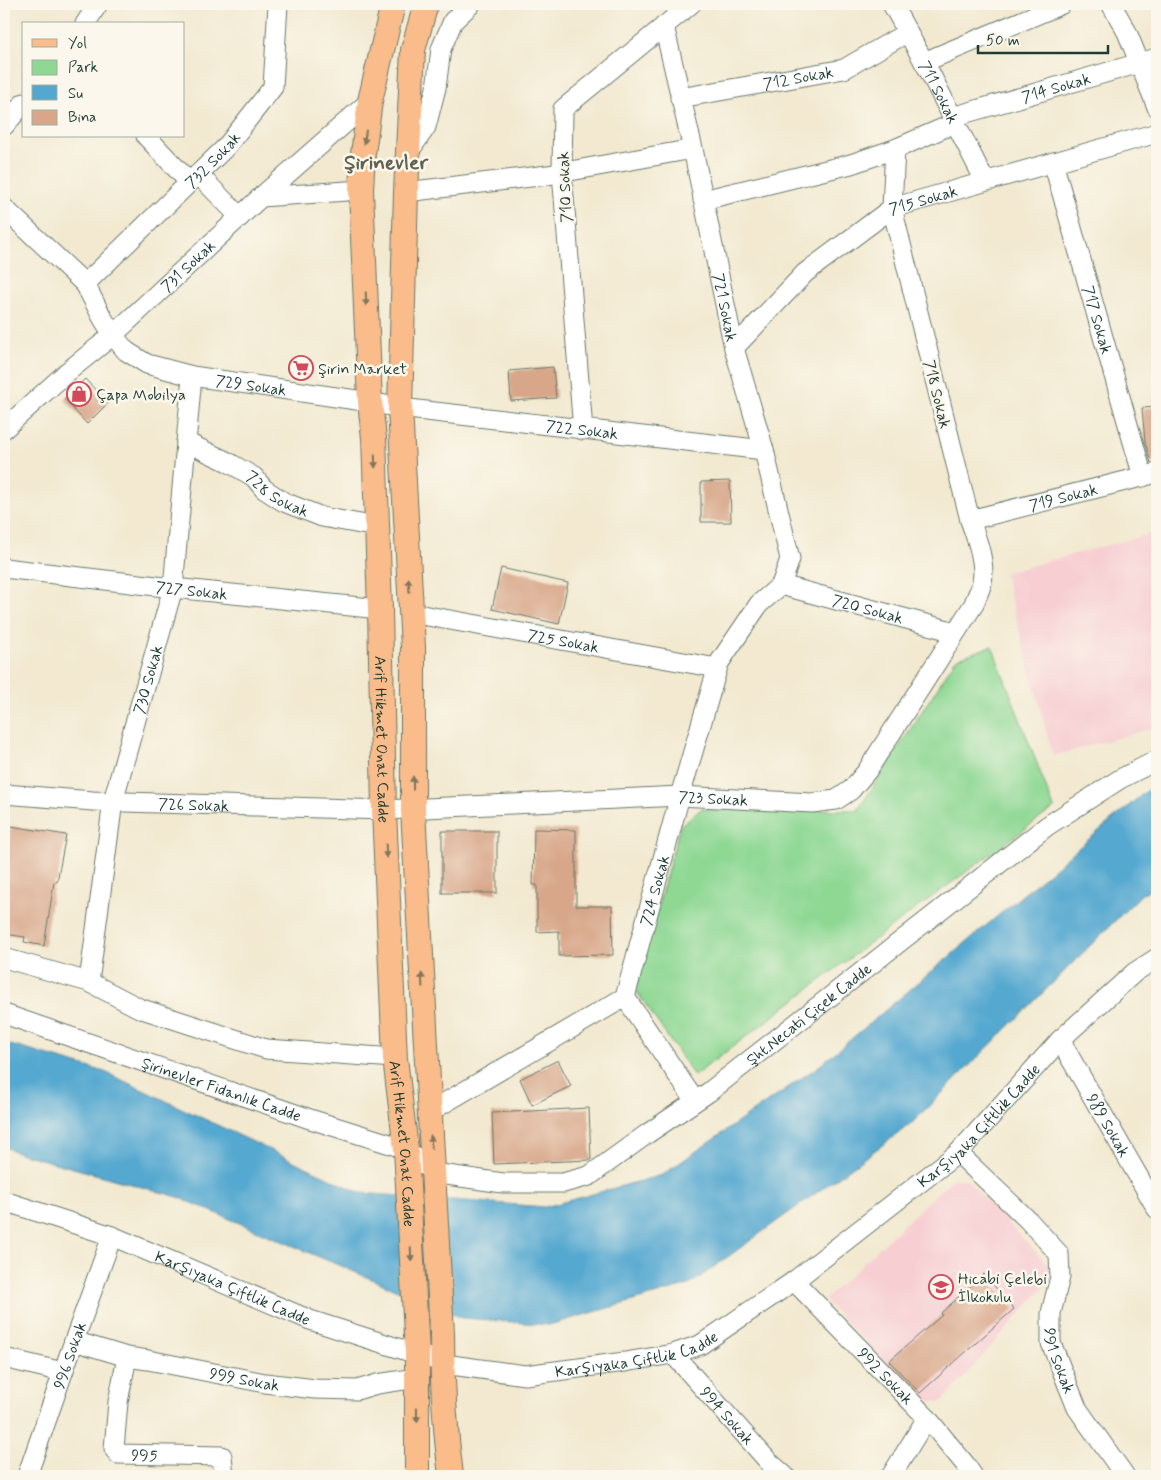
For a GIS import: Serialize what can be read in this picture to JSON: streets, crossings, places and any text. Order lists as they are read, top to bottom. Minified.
{"streets":{"main road":["Arif Hikmet Onat Cadde"],"street":["712 Sokak","714 Sokak","711 Sokak","732 Sokak","710 Sokak","715 Sokak","731 Sokak","721 Sokak","717 Sokak","729 Sokak","718 Sokak","722 Sokak","728 Sokak","719 Sokak","727 Sokak","720 Sokak","725 Sokak","730 Sokak","723 Sokak","726 Sokak","724 Sokak","Şht.Necati Çiçek Cadde","Şirinevler Fidanlık Cadde","Karşıyaka Çiftlik Cadde","989 Sokak","996 Sokak","991 Sokak","992 Sokak","999 Sokak","994 Sokak","995"]},"crossings":[["712 Sokak","711 Sokak"],["712 Sokak","721 Sokak"],["714 Sokak","711 Sokak"],["714 Sokak","721 Sokak"],["714 Sokak","718 Sokak"],["711 Sokak","715 Sokak"],["732 Sokak","729 Sokak"],["710 Sokak","721 Sokak"],["710 Sokak","722 Sokak"],["715 Sokak","721 Sokak"],["715 Sokak","717 Sokak"],["715 Sokak","718 Sokak"],["731 Sokak","729 Sokak"],["731 Sokak","Arif Hikmet Onat Cadde"],["721 Sokak","722 Sokak"],["721 Sokak","720 Sokak"],["721 Sokak","724 Sokak"],["717 Sokak","719 Sokak"],["729 Sokak","722 Sokak"],["729 Sokak","730 Sokak"],["729 Sokak","Arif Hikmet Onat Cadde"],["718 Sokak","719 Sokak"],["718 Sokak","720 Sokak"],["718 Sokak","723 Sokak"],["722 Sokak","Arif Hikmet Onat Cadde"],["728 Sokak","730 Sokak"],["728 Sokak","Arif Hikmet Onat Cadde"],["727 Sokak","730 Sokak"],["727 Sokak","Arif Hikmet Onat Cadde"],["720 Sokak","723 Sokak"],["720 Sokak","724 Sokak"],["725 Sokak","Arif Hikmet Onat Cadde"],["725 Sokak","724 Sokak"],["730 Sokak","726 Sokak"],["Arif Hikmet Onat Cadde","723 Sokak"],["Arif Hikmet Onat Cadde","726 Sokak"],["Arif Hikmet Onat Cadde","Şht.Necati Çiçek Cadde"],["Arif Hikmet Onat Cadde","Şirinevler Fidanlık Cadde"],["Arif Hikmet Onat Cadde","Karşıyaka Çiftlik Cadde"],["Arif Hikmet Onat Cadde","999 Sokak"],["723 Sokak","726 Sokak"],["723 Sokak","724 Sokak"],["Şht.Necati Çiçek Cadde","Şirinevler Fidanlık Cadde"],["Karşıyaka Çiftlik Cadde","989 Sokak"],["Karşıyaka Çiftlik Cadde","996 Sokak"],["Karşıyaka Çiftlik Cadde","991 Sokak"],["Karşıyaka Çiftlik Cadde","992 Sokak"],["Karşıyaka Çiftlik Cadde","994 Sokak"],["996 Sokak","999 Sokak"],["999 Sokak","995"]],"districts":["Şirinevler"],"places":{"supermarket":["Şirin Market"],"shop":["Çapa Mobilya"],"school or university":["Hicabi Çelebi İlkokulu"]},"legend":["Yol","Park","Su","Bina"],"scale_bar":"50 m"}
